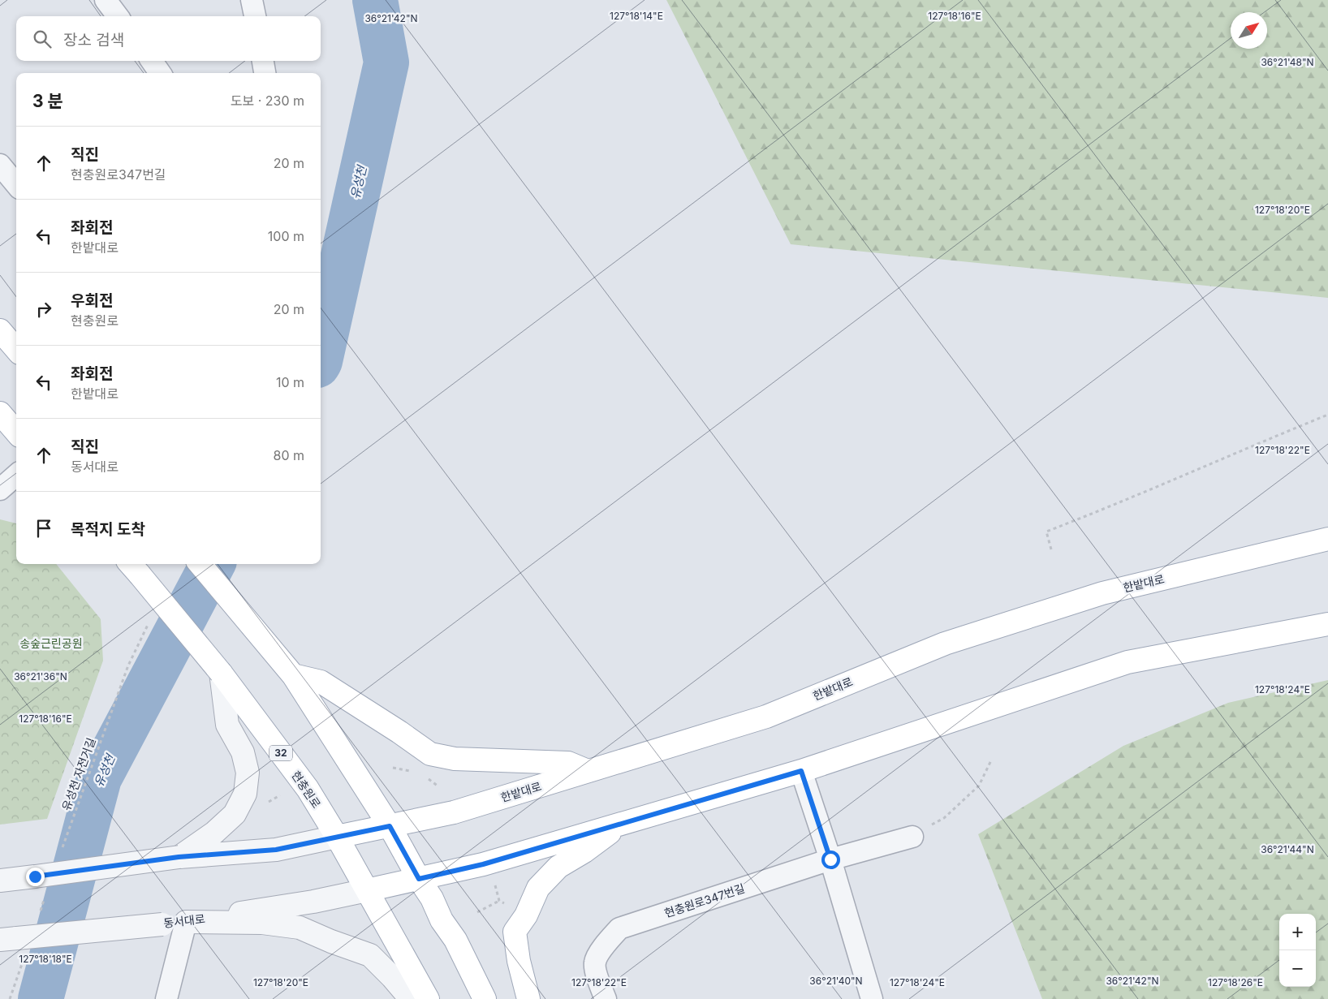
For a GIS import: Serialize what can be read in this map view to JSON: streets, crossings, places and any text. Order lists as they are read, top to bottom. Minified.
{"streets":{"main road":["한밭대로","32","현충원로"],"street":["현충원로347번길","동서대로"],"path":["유성천 자전거길"]},"crossings":[["한밭대로","현충원로"],["현충원로","동서대로"]],"water":["유성천"],"parks":["송숲근린공원"],"north":"top right","page":{"search":"장소 검색","heading":["3 분","도보 · 230 m"],"list":[["직진","현충원로347번길","20 m"],["좌회전","한밭대로","100 m"],["우회전","현충원로","20 m"],["좌회전","한밭대로","10 m"],["직진","동서대로","80 m"],"목적지 도착"],"map_buttons":["+","−"]},"coordinates":["127°18'14\"E","127°18'16\"E","36°21'42\"N","36°21'48\"N","127°18'20\"E","127°18'22\"E","36°21'36\"N","127°18'24\"E","36°21'44\"N","127°18'18\"E","36°21'40\"N","127°18'26\"E"]}
